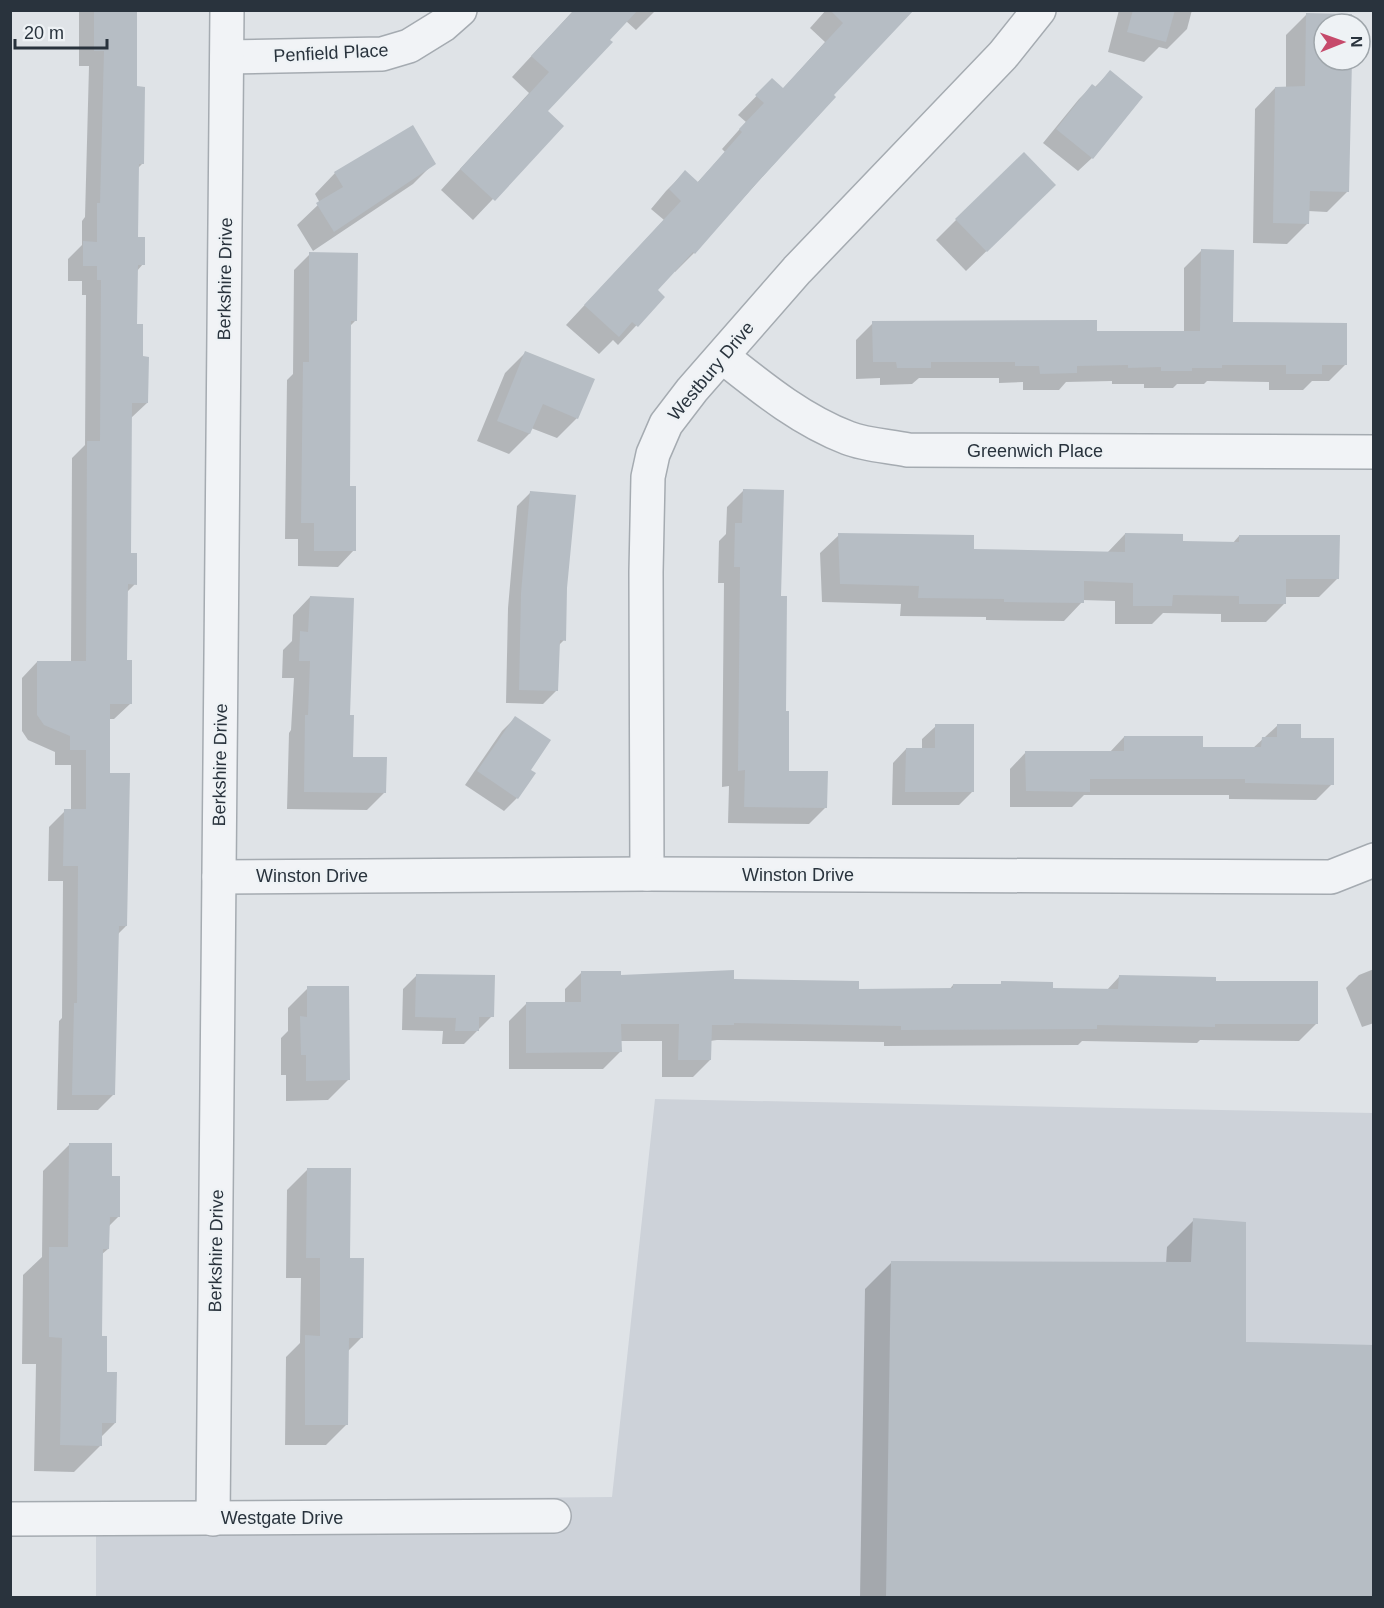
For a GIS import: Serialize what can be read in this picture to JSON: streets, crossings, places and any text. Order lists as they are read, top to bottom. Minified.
{"streets":{"street":["Penfield Place","Berkshire Drive","Westbury Drive","Greenwich Place","Winston Drive","Westgate Drive"]},"crossings":[["Penfield Place","Berkshire Drive"],["Berkshire Drive","Winston Drive"],["Berkshire Drive","Westgate Drive"],["Westbury Drive","Greenwich Place"],["Westbury Drive","Winston Drive"]],"scale_bar":"20 m","north":"right"}
